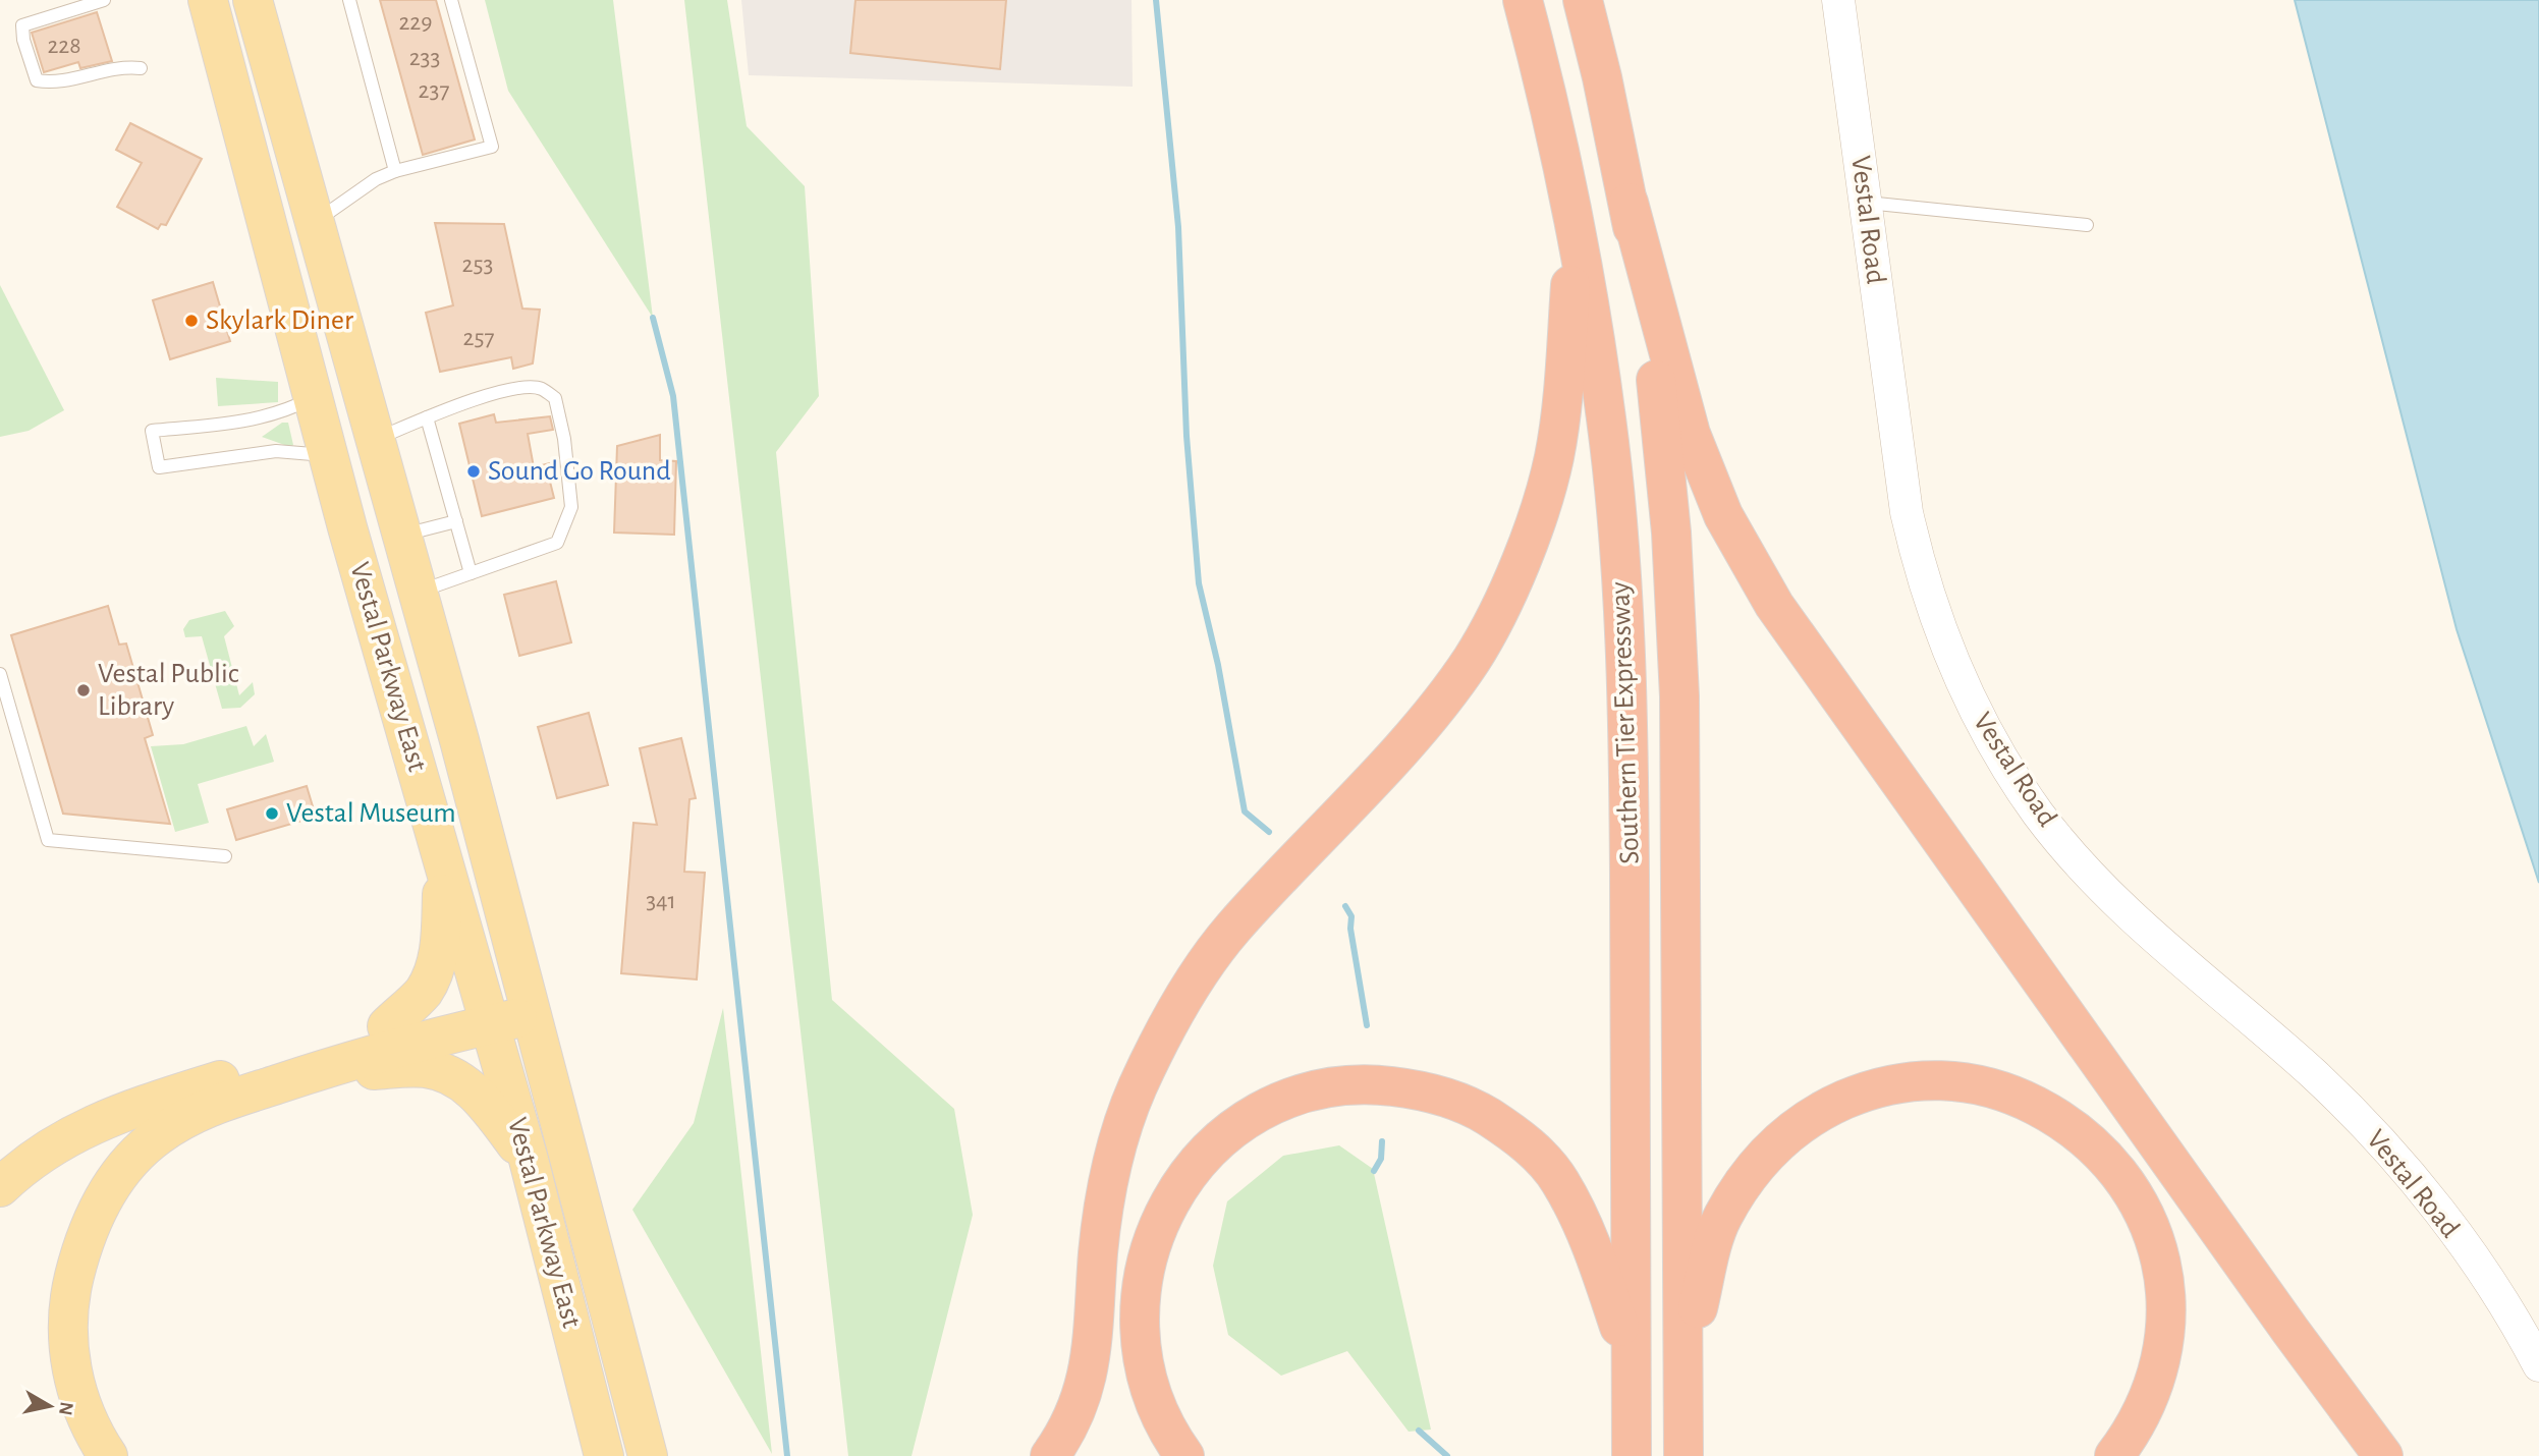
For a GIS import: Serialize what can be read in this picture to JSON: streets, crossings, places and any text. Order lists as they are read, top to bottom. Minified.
{"streets":{"highway":["Southern Tier Expressway"],"main road":["Vestal Parkway East"],"street":["Vestal Road"]},"places":["Skylark Diner","Sound Go Round","Vestal Public Library","Vestal Museum"],"house_numbers":["229","228","233","237","253","257","341"],"north":"right"}
